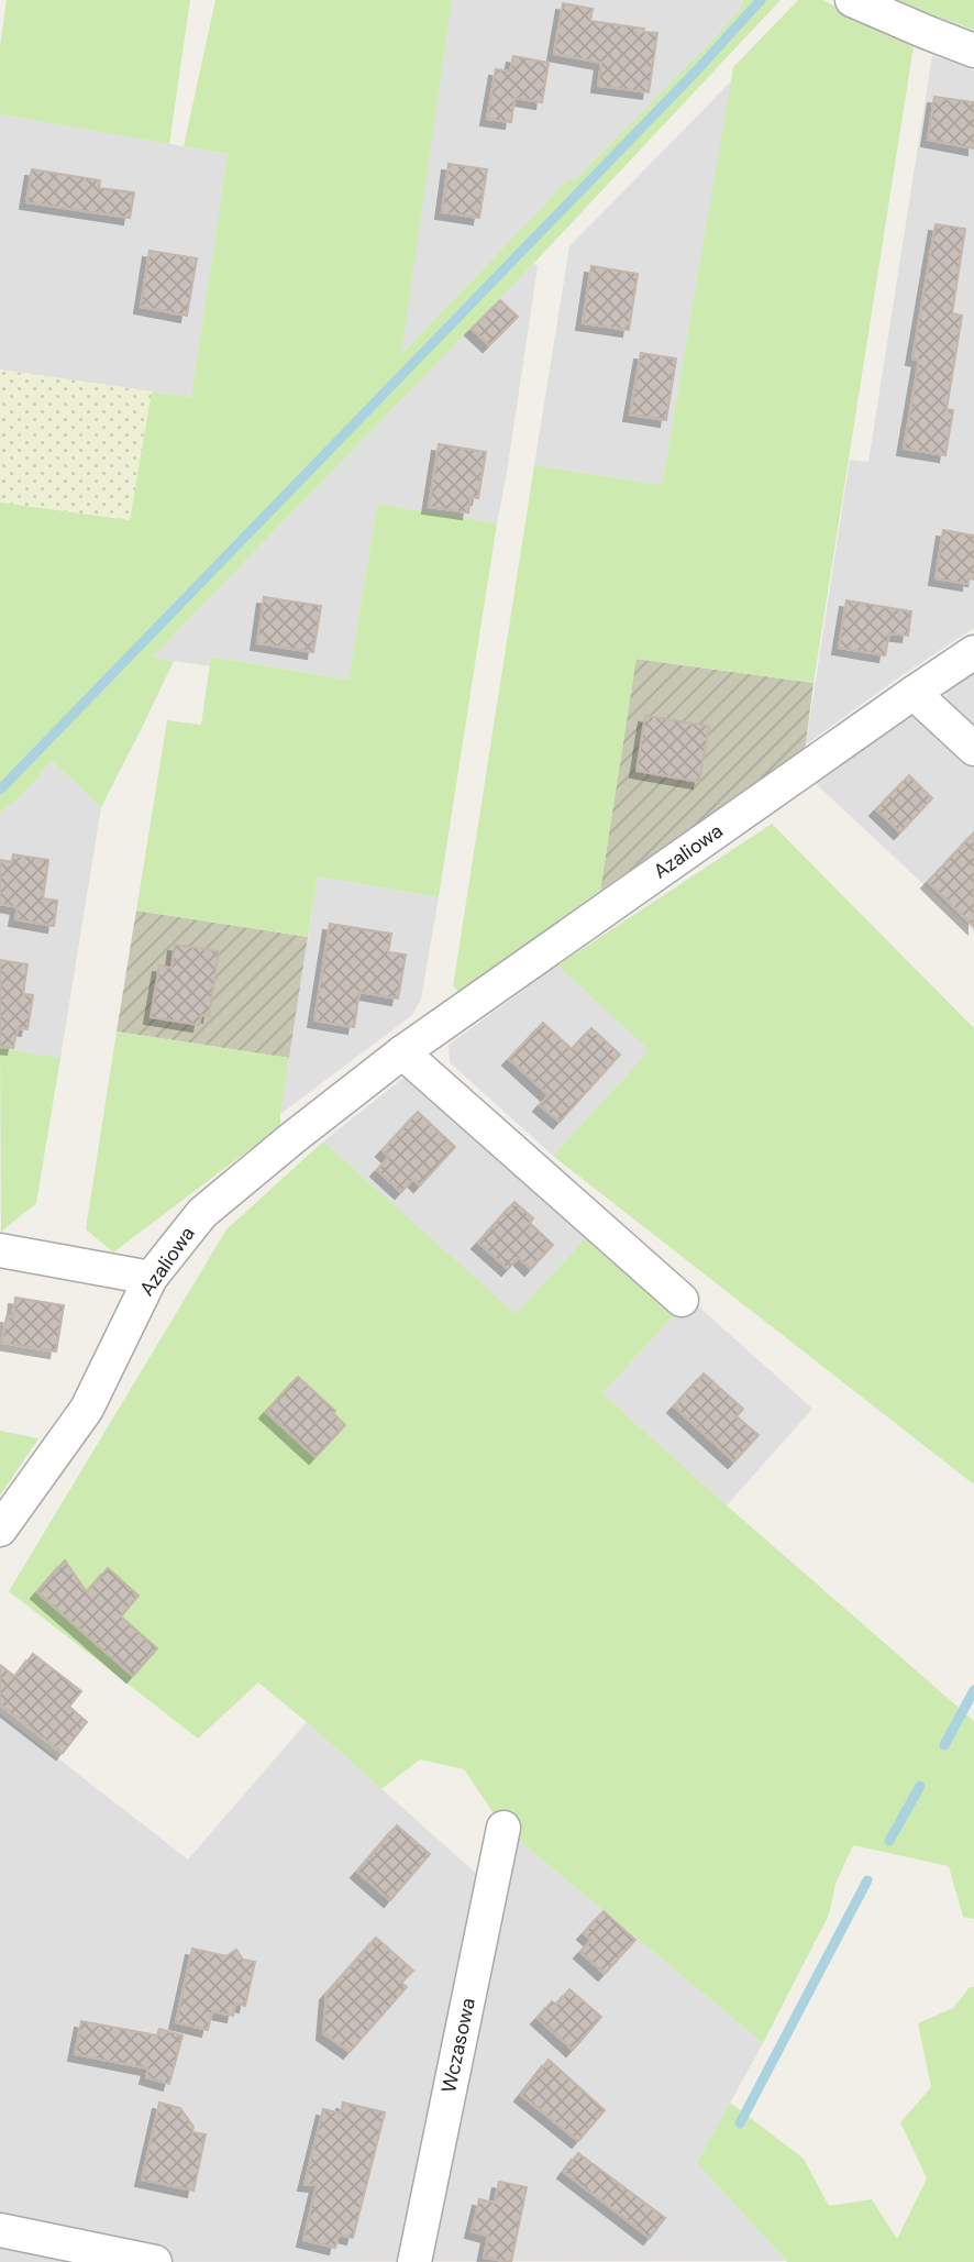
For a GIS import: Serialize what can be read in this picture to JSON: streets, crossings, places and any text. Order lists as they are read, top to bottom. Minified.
{"streets":{"street":["Azaliowa","Wczasowa"]}}
